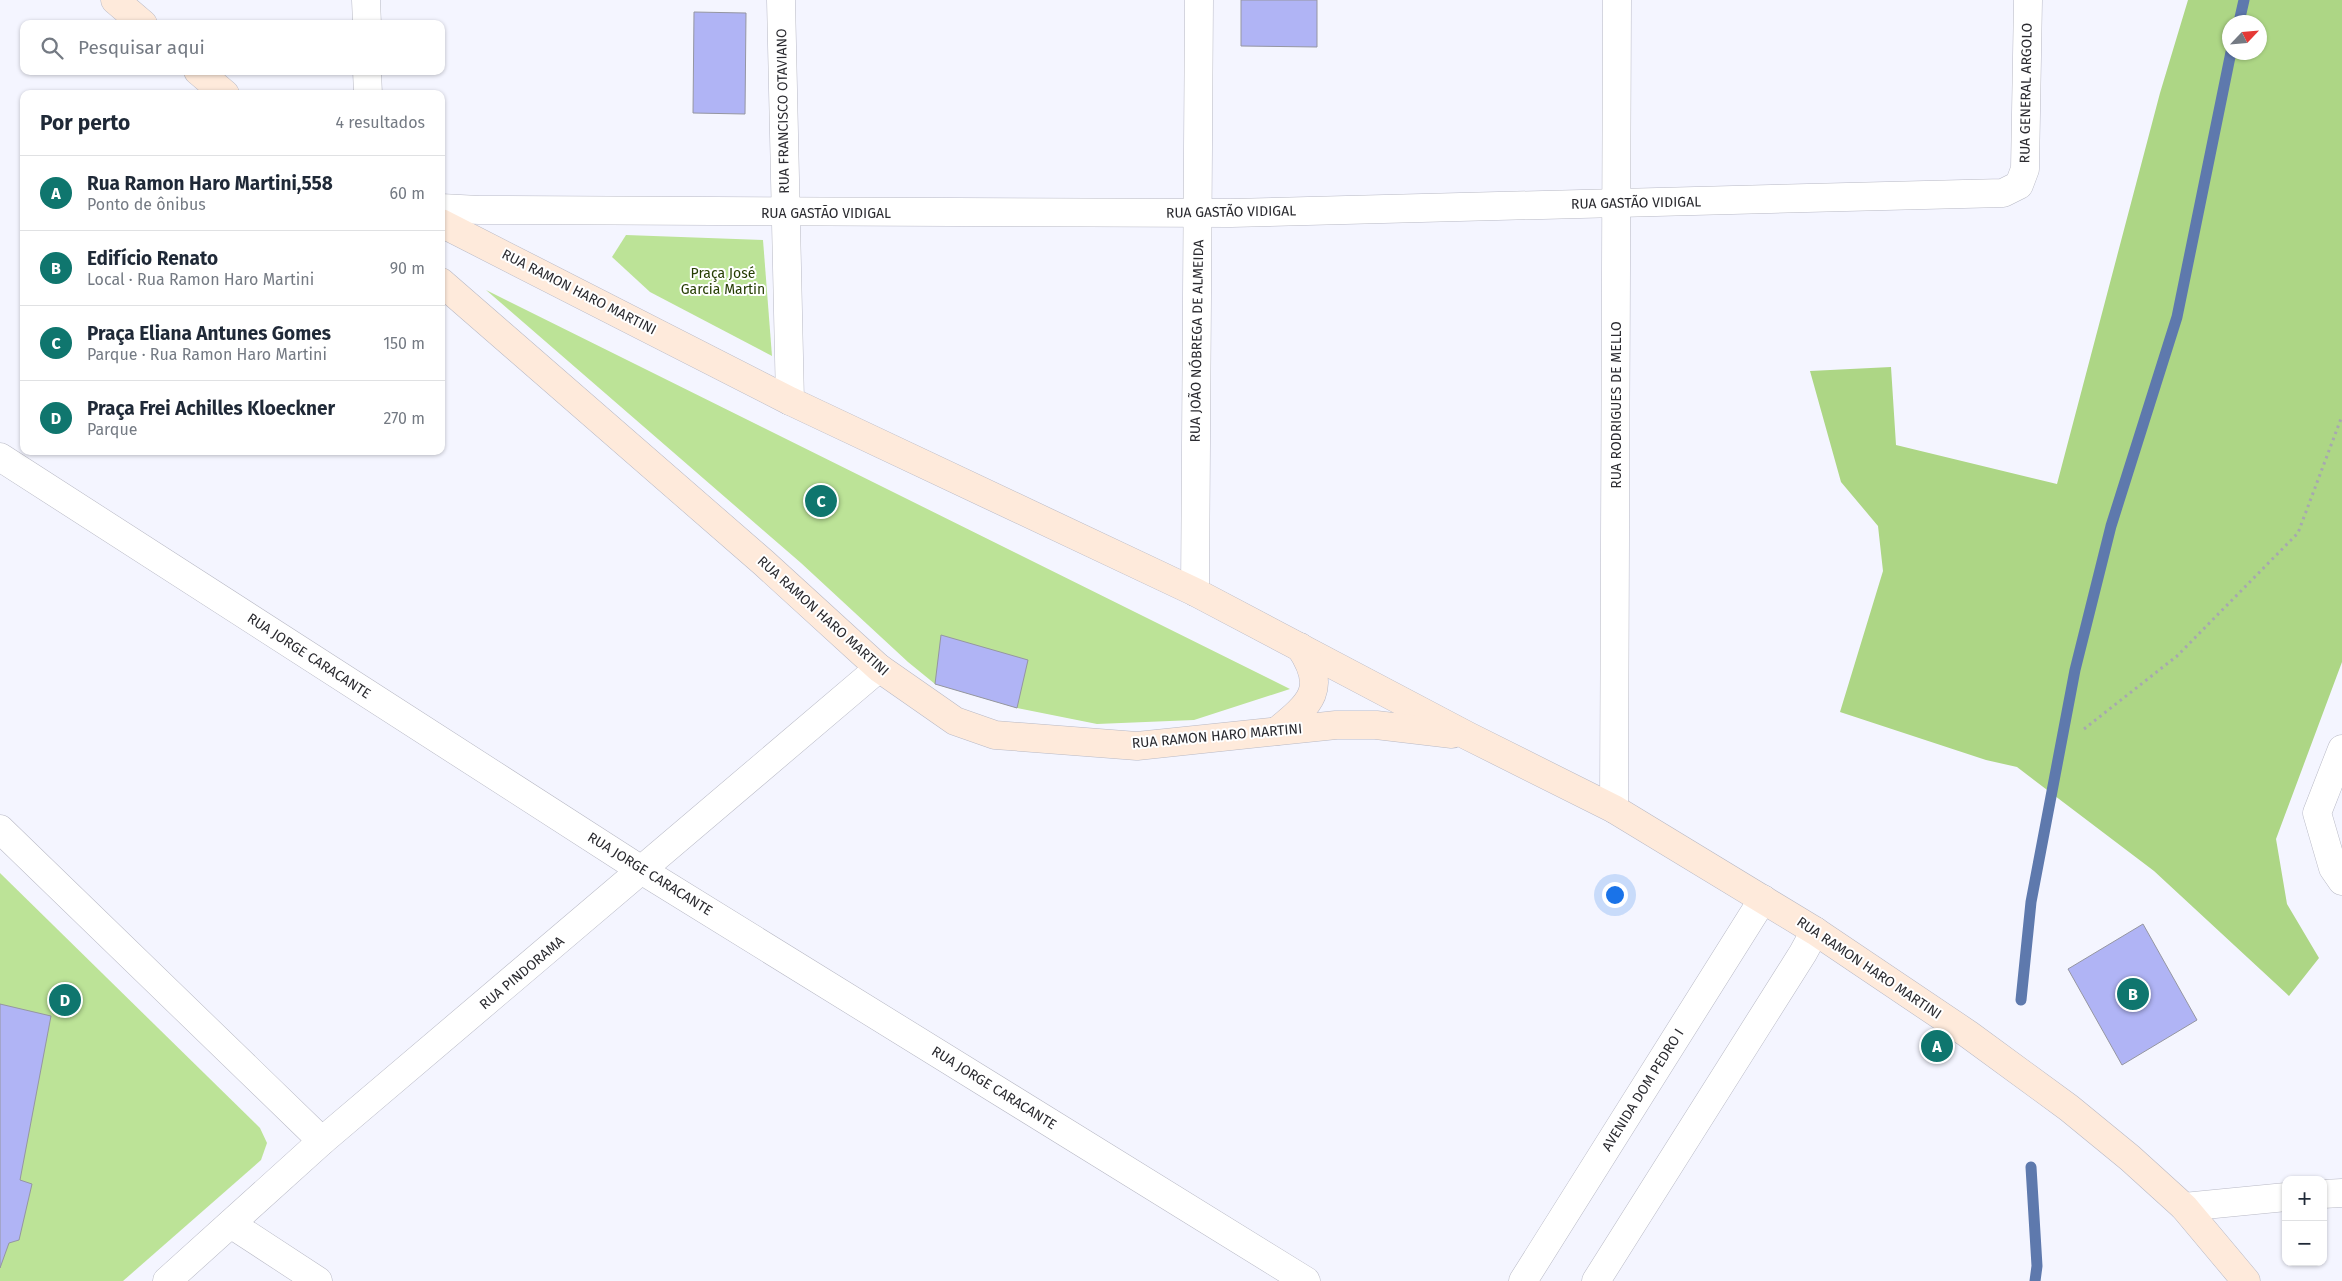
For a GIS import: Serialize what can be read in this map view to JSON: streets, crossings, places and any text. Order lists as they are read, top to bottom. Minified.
{"streets":{"main road":["RUA RAMON HARO MARTINI"],"street":["RUA GENERAL ARGOLO","RUA FRANCISCO OTAVIANO","RUA GASTÃO VIDIGAL","RUA JOÃO NÓBREGA DE ALMEIDA","RUA RODRIGUES DE MELLO","RUA JORGE CARACANTE","RUA PINDORAMA","AVENIDA DOM PEDRO I"]},"crossings":[["RUA GENERAL ARGOLO","RUA GASTÃO VIDIGAL"],["RUA FRANCISCO OTAVIANO","RUA GASTÃO VIDIGAL"],["RUA FRANCISCO OTAVIANO","RUA RAMON HARO MARTINI"],["RUA GASTÃO VIDIGAL","RUA JOÃO NÓBREGA DE ALMEIDA"],["RUA GASTÃO VIDIGAL","RUA RODRIGUES DE MELLO"],["RUA RAMON HARO MARTINI","RUA JOÃO NÓBREGA DE ALMEIDA"],["RUA RAMON HARO MARTINI","RUA RODRIGUES DE MELLO"],["RUA RAMON HARO MARTINI","RUA PINDORAMA"],["RUA RAMON HARO MARTINI","AVENIDA DOM PEDRO I"],["RUA JORGE CARACANTE","RUA PINDORAMA"]],"parks":["Praça José Garcia Martin"],"north":"top right","page":{"search":"Pesquisar aqui","heading":["Por perto","4 resultados"],"list":[{"mark":"A","name":"Rua Ramon Haro Martini,558","note":"Ponto de ônibus","value":"60 m"},{"mark":"B","name":"Edifício Renato","note":"Local · Rua Ramon Haro Martini","value":"90 m"},{"mark":"C","name":"Praça Eliana Antunes Gomes","note":"Parque · Rua Ramon Haro Martini","value":"150 m"},{"mark":"D","name":"Praça Frei Achilles Kloeckner","note":"Parque","value":"270 m"}],"pins":["C","B","D","A"],"map_buttons":["+","−"]}}
